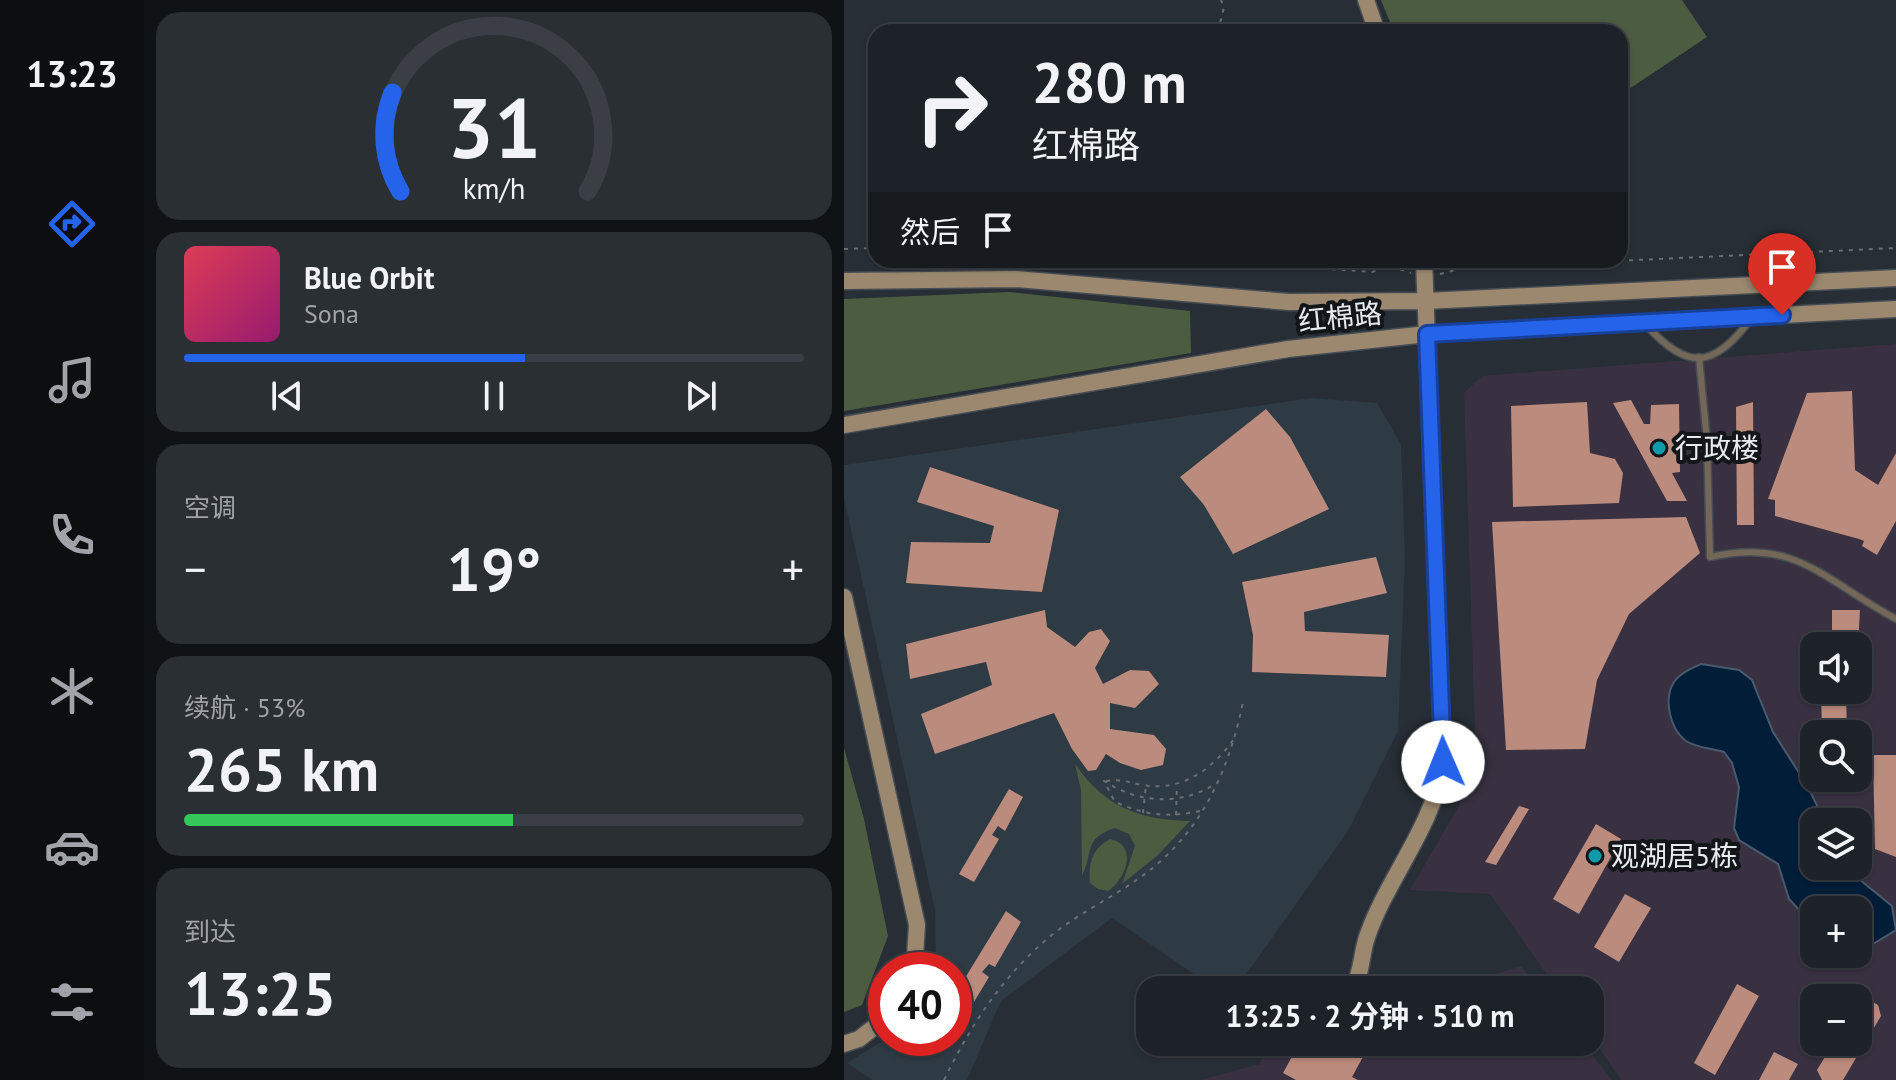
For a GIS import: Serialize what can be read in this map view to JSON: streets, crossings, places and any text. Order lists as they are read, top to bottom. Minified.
{"streets":{"main road":["红棉路"]},"places":["行政楼","观湖居5栋"],"page":{"tabs":"13:23","turn":["280 m","红棉路"],"then":"然后","song":["Blue Orbit","Sona"],"tile":["空调",["续航 · 53%","265 km"],["到达","13:25"]],"heat":["−","19°","+"],"map_buttons":["+","−"],"limit":"40","trip":"13:25 · 2 分钟 · 510 m","gauge":["31","km/h"]}}
